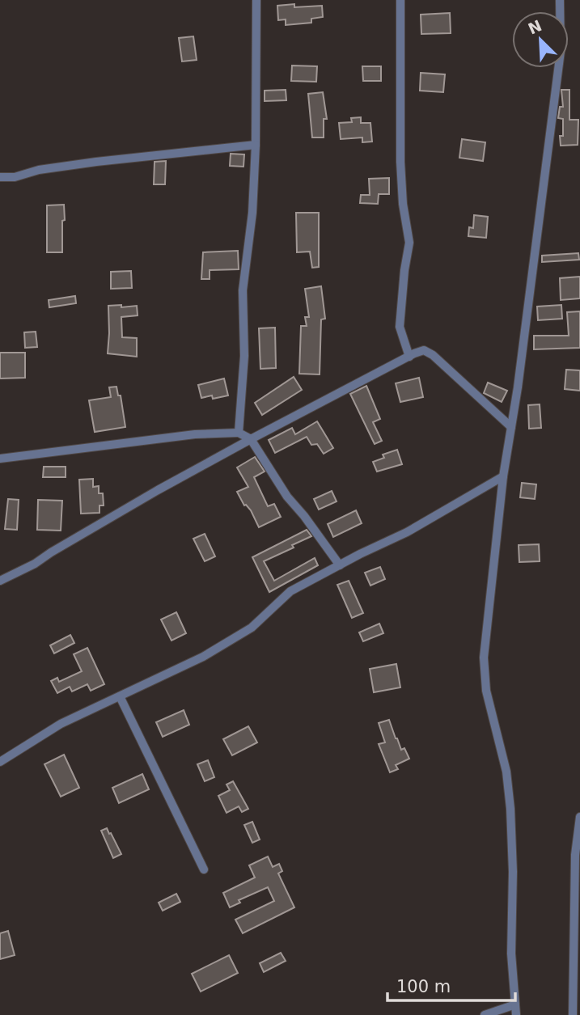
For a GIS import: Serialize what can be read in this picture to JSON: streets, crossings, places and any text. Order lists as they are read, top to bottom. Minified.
{"scale_bar":"100 m","north":"top left"}
